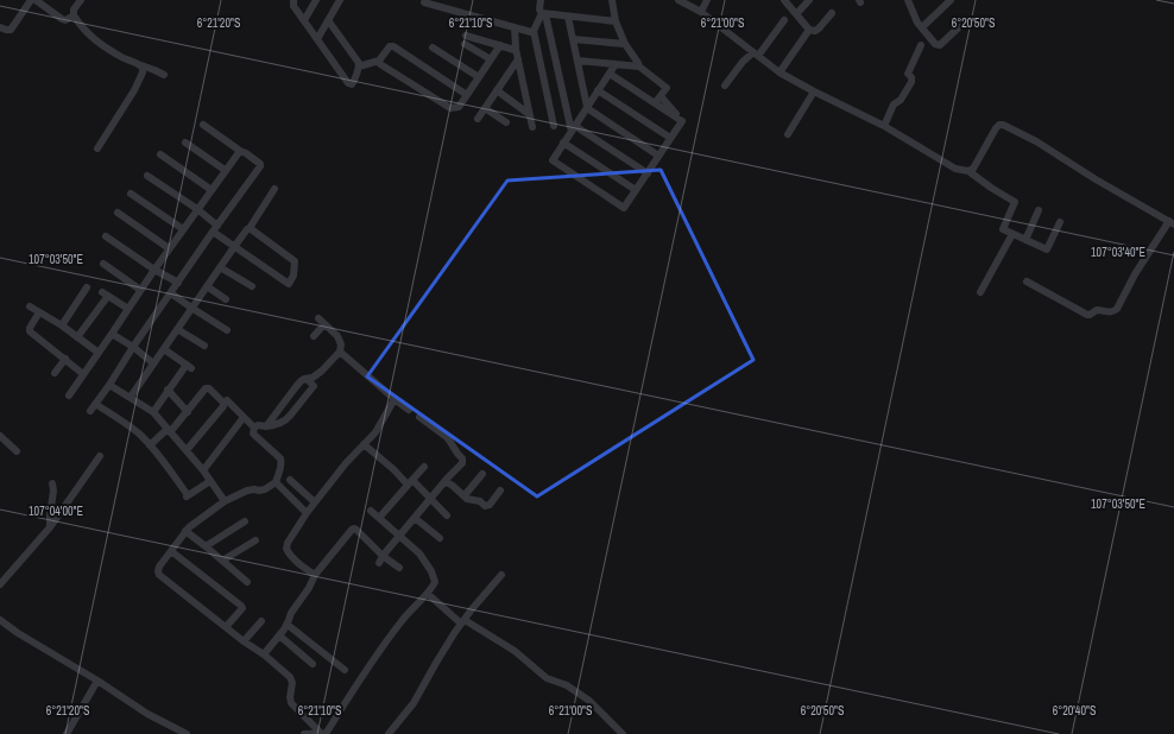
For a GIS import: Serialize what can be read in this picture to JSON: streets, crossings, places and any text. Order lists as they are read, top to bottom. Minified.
{"coordinates":["6°21'20\"S","6°21'10\"S","6°21'00\"S","6°20'50\"S","107°03'40\"E","107°03'50\"E","107°04'00\"E","6°20'40\"S"]}
